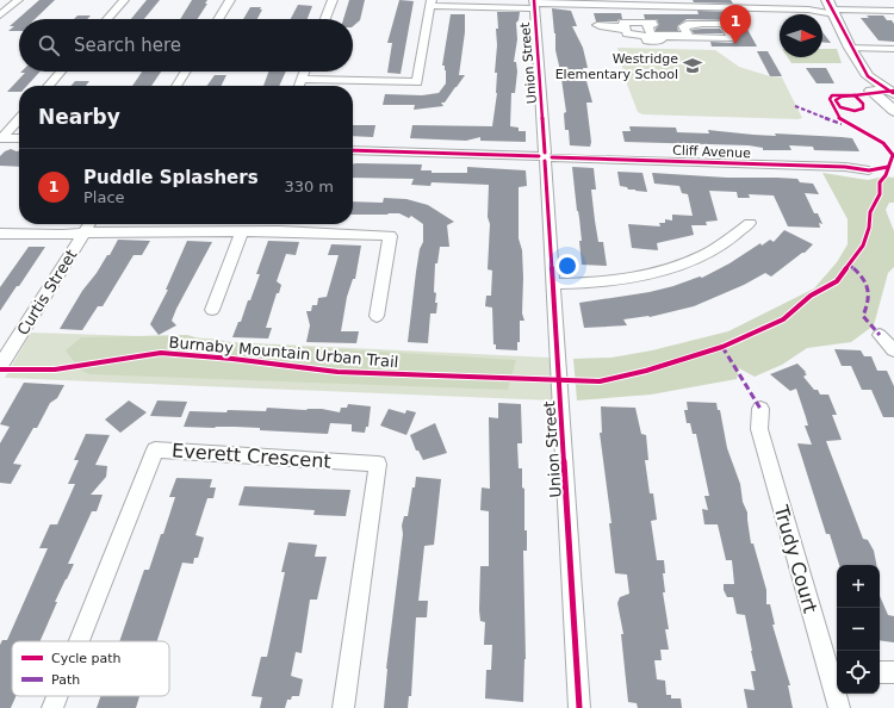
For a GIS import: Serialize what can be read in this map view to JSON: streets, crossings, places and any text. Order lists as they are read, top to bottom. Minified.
{"streets":{"street":["Union Street","Cliff Avenue","Curtis Street","Everett Crescent","Trudy Court"],"cycle path":["Burnaby Mountain Urban Trail"]},"crossings":[["Union Street","Cliff Avenue"]],"places":{"school or university":["Westridge Elementary School"]},"legend":["Cycle path","Path"],"north":"right","page":{"pins":"1","search":"Search here","heading":"Nearby","list":[{"mark":"1","name":"Puddle Splashers","note":"Place","value":"330 m"}],"map_buttons":["+","−"]}}
